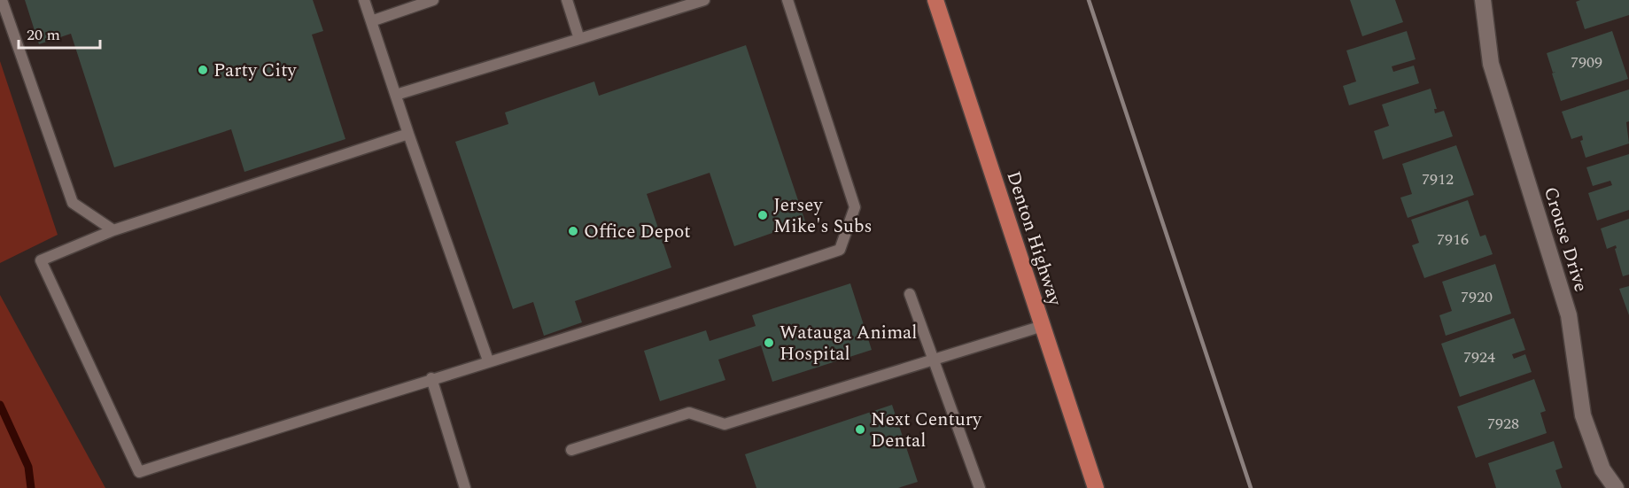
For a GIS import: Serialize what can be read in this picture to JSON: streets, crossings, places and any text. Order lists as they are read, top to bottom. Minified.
{"streets":{"main road":["Denton Highway"],"street":["Crouse Drive"]},"places":["Party City","Jersey Mike's Subs","Office Depot","Watauga Animal Hospital","Next Century Dental"],"house_numbers":["7909","7912","7916","7920","7924","7928"],"scale_bar":"20 m"}
